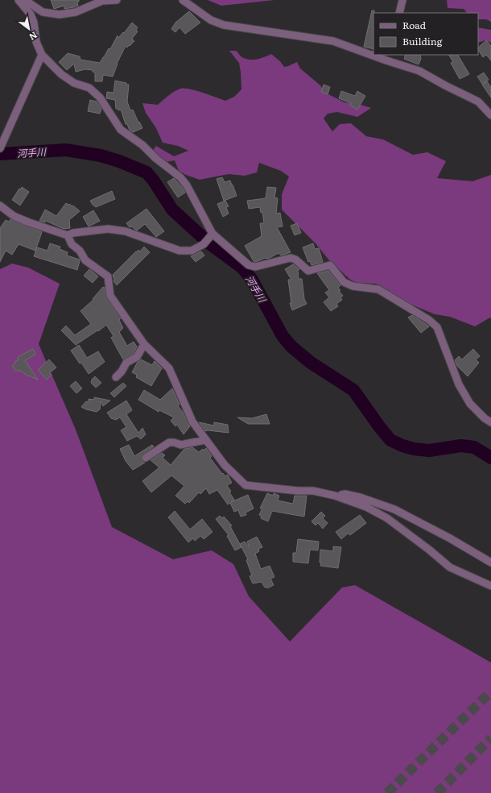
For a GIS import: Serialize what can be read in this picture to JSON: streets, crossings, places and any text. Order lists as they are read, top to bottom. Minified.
{"water":["河手川"],"legend":["Road","Building"],"north":"bottom right"}
